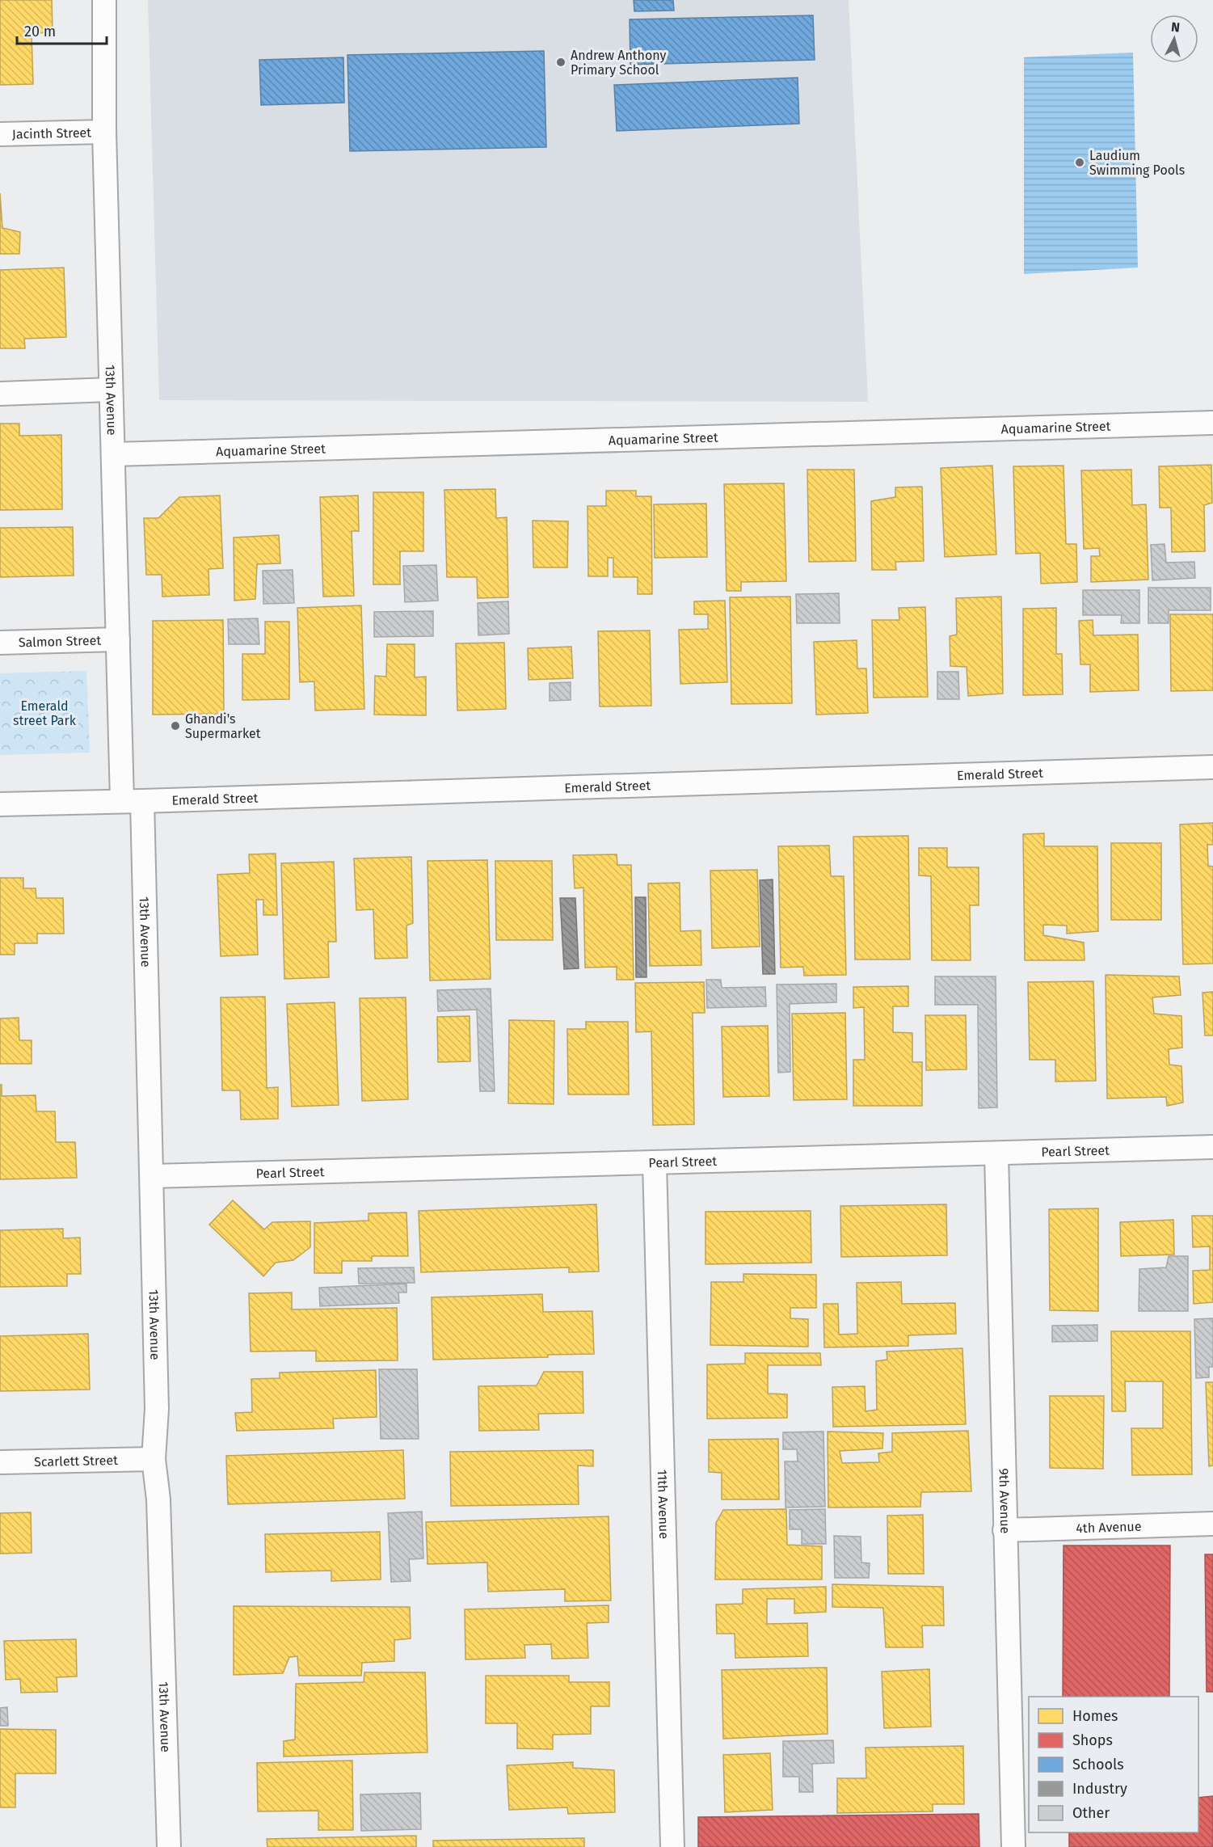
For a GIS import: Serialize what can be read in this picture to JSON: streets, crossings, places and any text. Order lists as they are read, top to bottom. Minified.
{"streets":{"street":["Jacinth Street","13th Avenue","Aquamarine Street","Salmon Street","Emerald Street","Pearl Street","Scarlett Street","9th Avenue","11th Avenue","4th Avenue"]},"crossings":[["Jacinth Street","13th Avenue"],["13th Avenue","Aquamarine Street"],["13th Avenue","Salmon Street"],["13th Avenue","Emerald Street"],["13th Avenue","Pearl Street"],["13th Avenue","Scarlett Street"],["Pearl Street","9th Avenue"],["Pearl Street","11th Avenue"],["9th Avenue","4th Avenue"]],"parks":["Emerald street Park"],"places":["Andrew Anthony Primary School","Laudium Swimming Pools","Ghandi's Supermarket"],"legend":["Homes","Shops","Schools","Industry","Other"],"scale_bar":"20 m","north":"top"}
